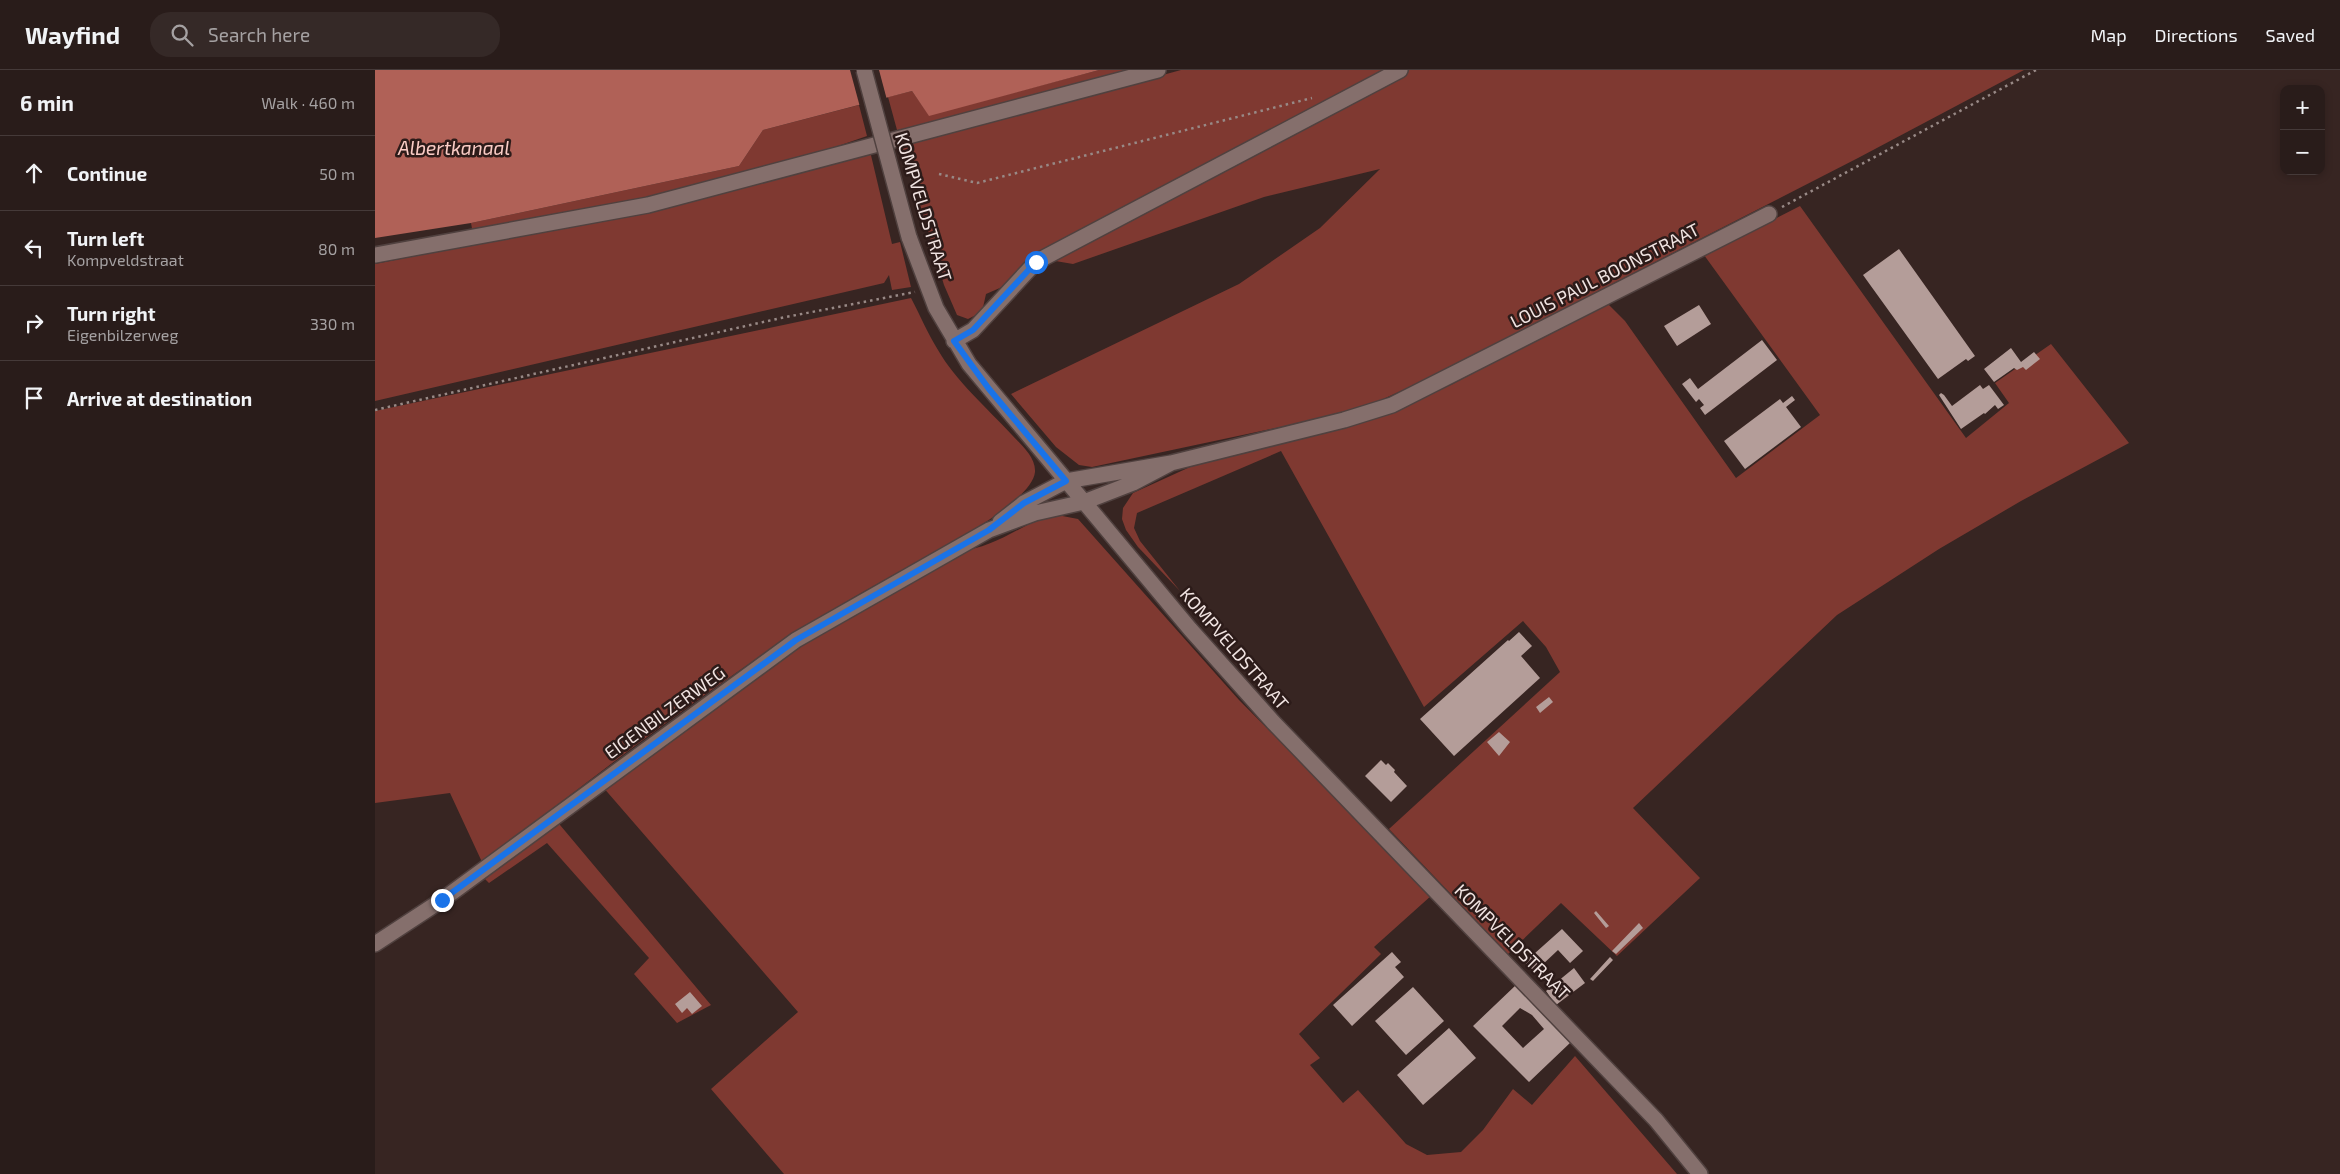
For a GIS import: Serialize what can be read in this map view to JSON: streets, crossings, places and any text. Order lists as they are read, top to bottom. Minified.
{"streets":{"street":["KOMPVELDSTRAAT","LOUIS PAUL BOONSTRAAT","EIGENBILZERWEG"]},"crossings":[["KOMPVELDSTRAAT","LOUIS PAUL BOONSTRAAT"],["KOMPVELDSTRAAT","EIGENBILZERWEG"],["LOUIS PAUL BOONSTRAAT","EIGENBILZERWEG"]],"water":["Albertkanaal"],"page":{"header":"Wayfind","search":"Search here","nav":["Map","Directions","Saved"],"heading":["6 min","Walk · 460 m"],"map_buttons":["+","−"],"list":[["Continue","50 m"],["Turn left","Kompveldstraat","80 m"],["Turn right","Eigenbilzerweg","330 m"],"Arrive at destination"]}}
